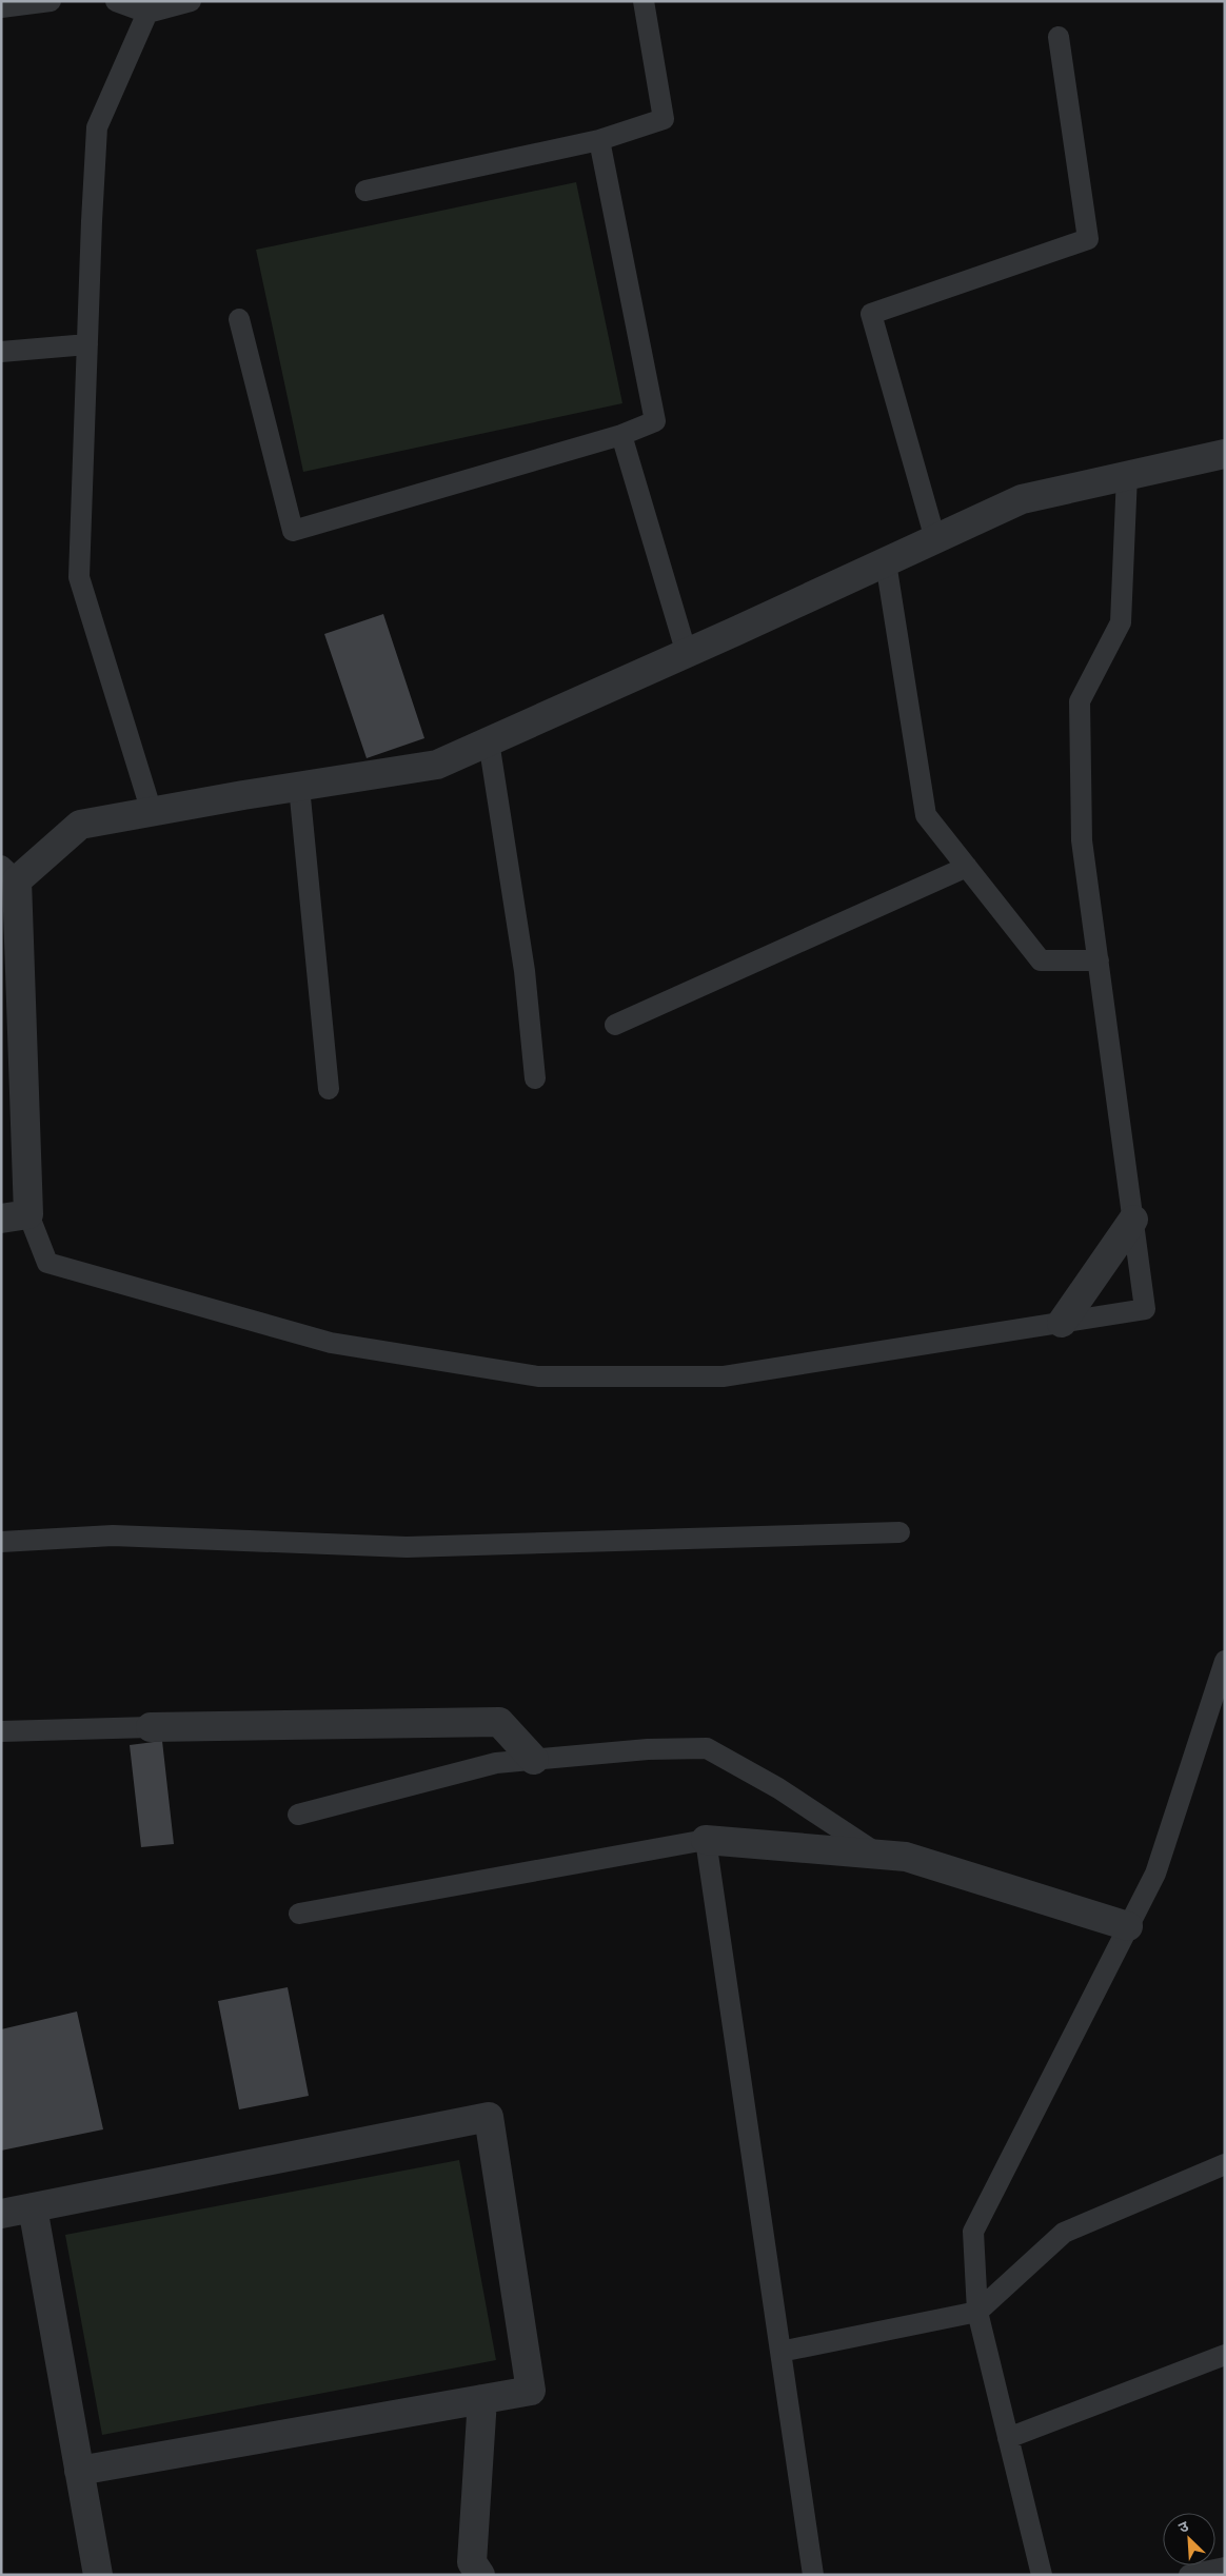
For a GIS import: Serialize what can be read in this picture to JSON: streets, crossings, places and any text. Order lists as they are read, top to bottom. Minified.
{"north":"top left"}
